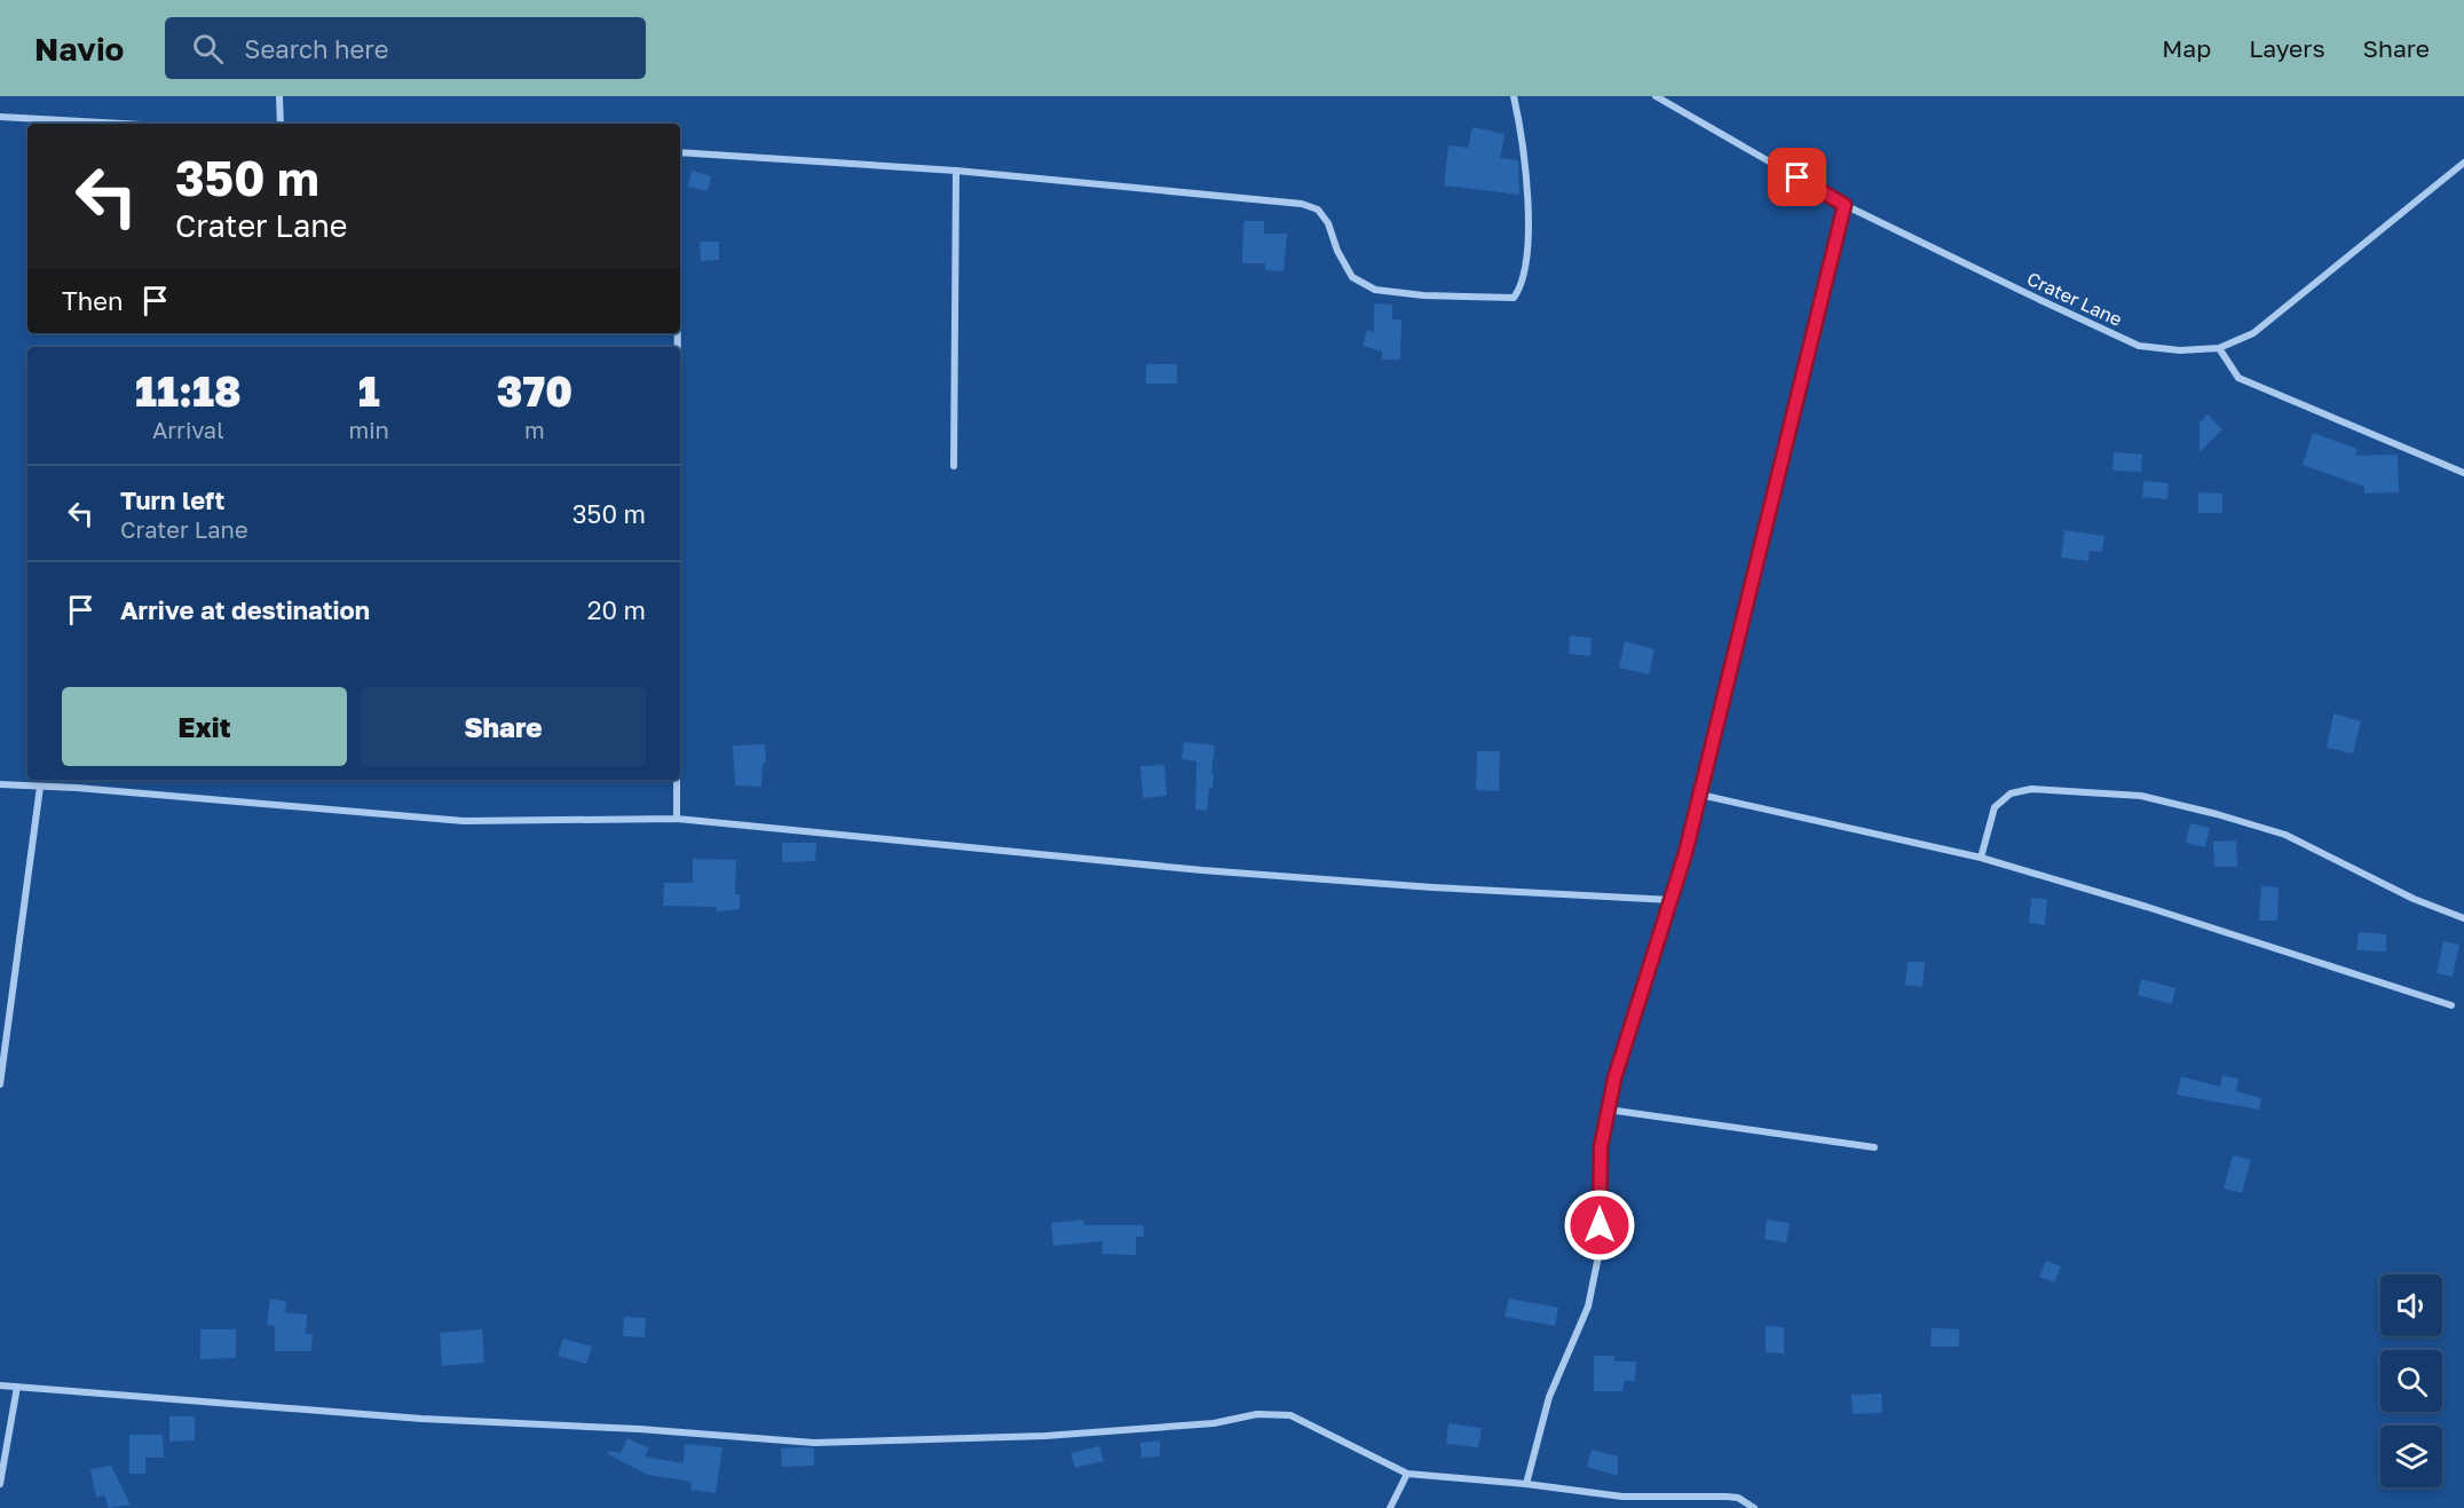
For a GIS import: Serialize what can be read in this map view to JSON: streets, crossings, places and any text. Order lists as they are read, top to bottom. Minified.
{"streets":{"street":["Crater Lane"]},"page":{"header":"Navio","search":"Search here","nav":["Map","Layers","Share"],"turn":["350 m","Crater Lane"],"then":"Then","eta":["11:18","Arrival","1","min","370","m"],"list":[{"name":"Turn left","note":"Crater Lane","value":"350 m"},{"name":"Arrive at destination","value":"20 m"}],"buttons":["Exit","Share"]}}
